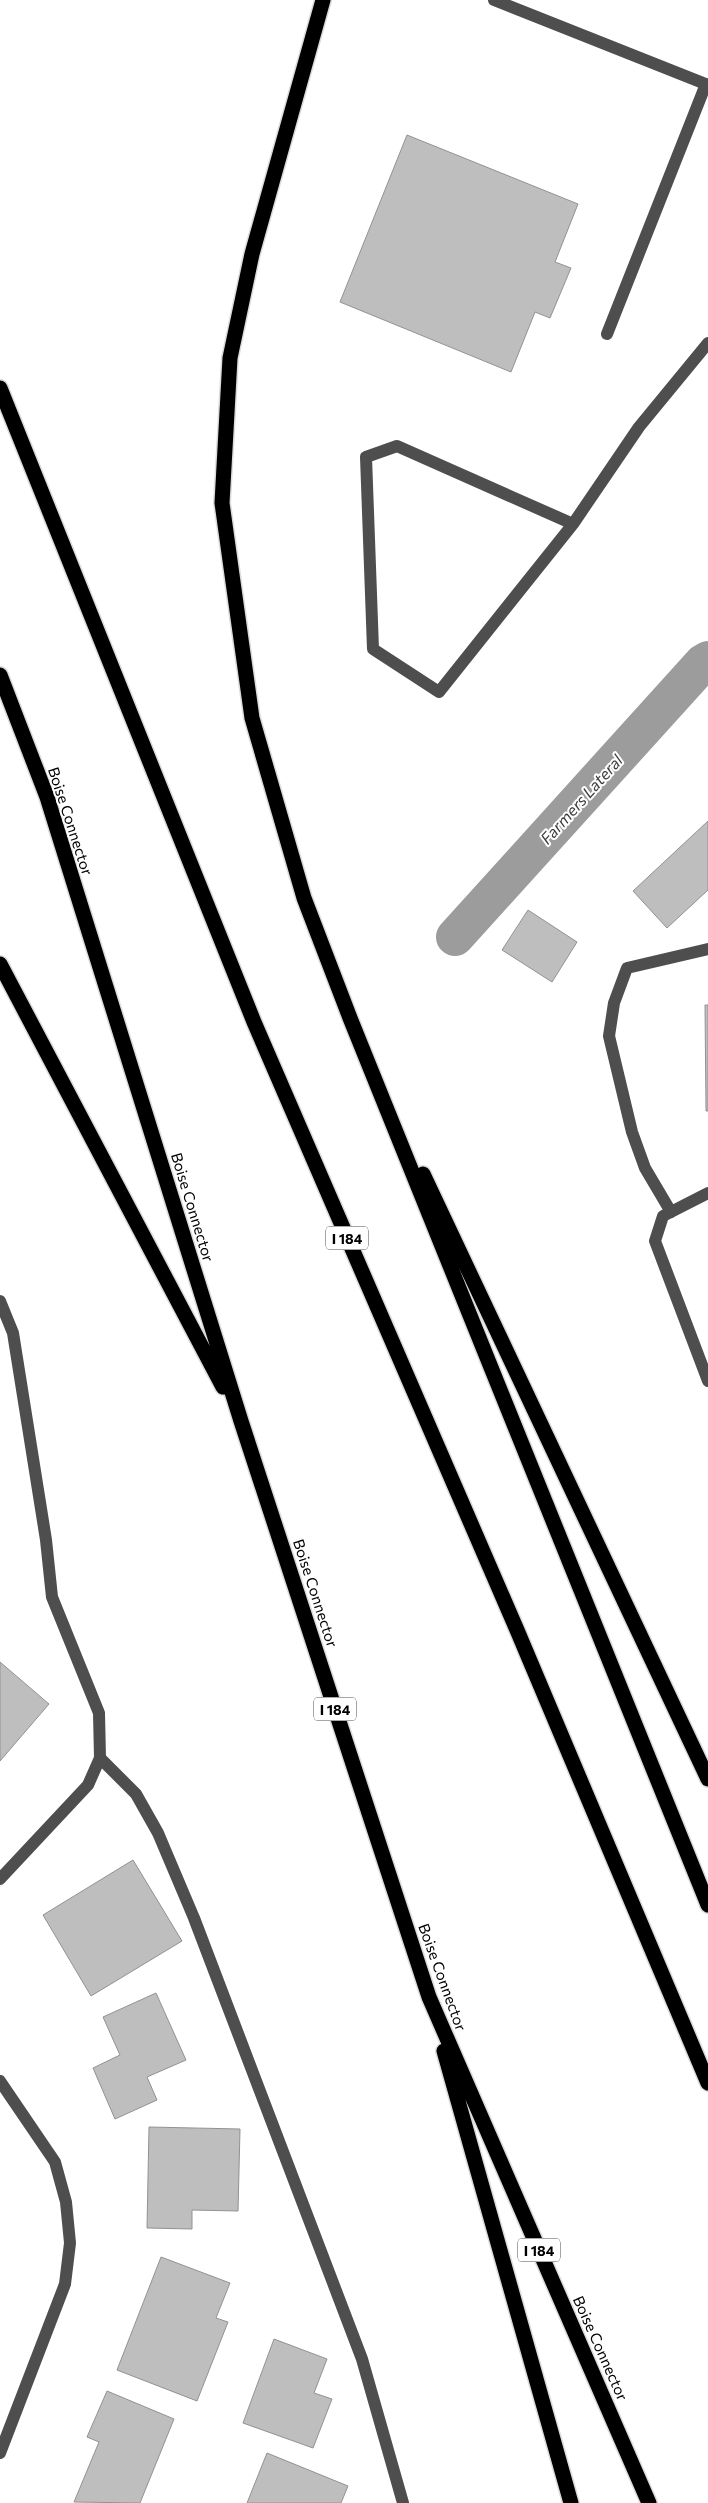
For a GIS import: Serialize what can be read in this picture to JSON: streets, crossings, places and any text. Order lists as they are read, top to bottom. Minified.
{"streets":{"highway":["Boise Connector","I 184"]},"water":["Farmers Lateral"]}
